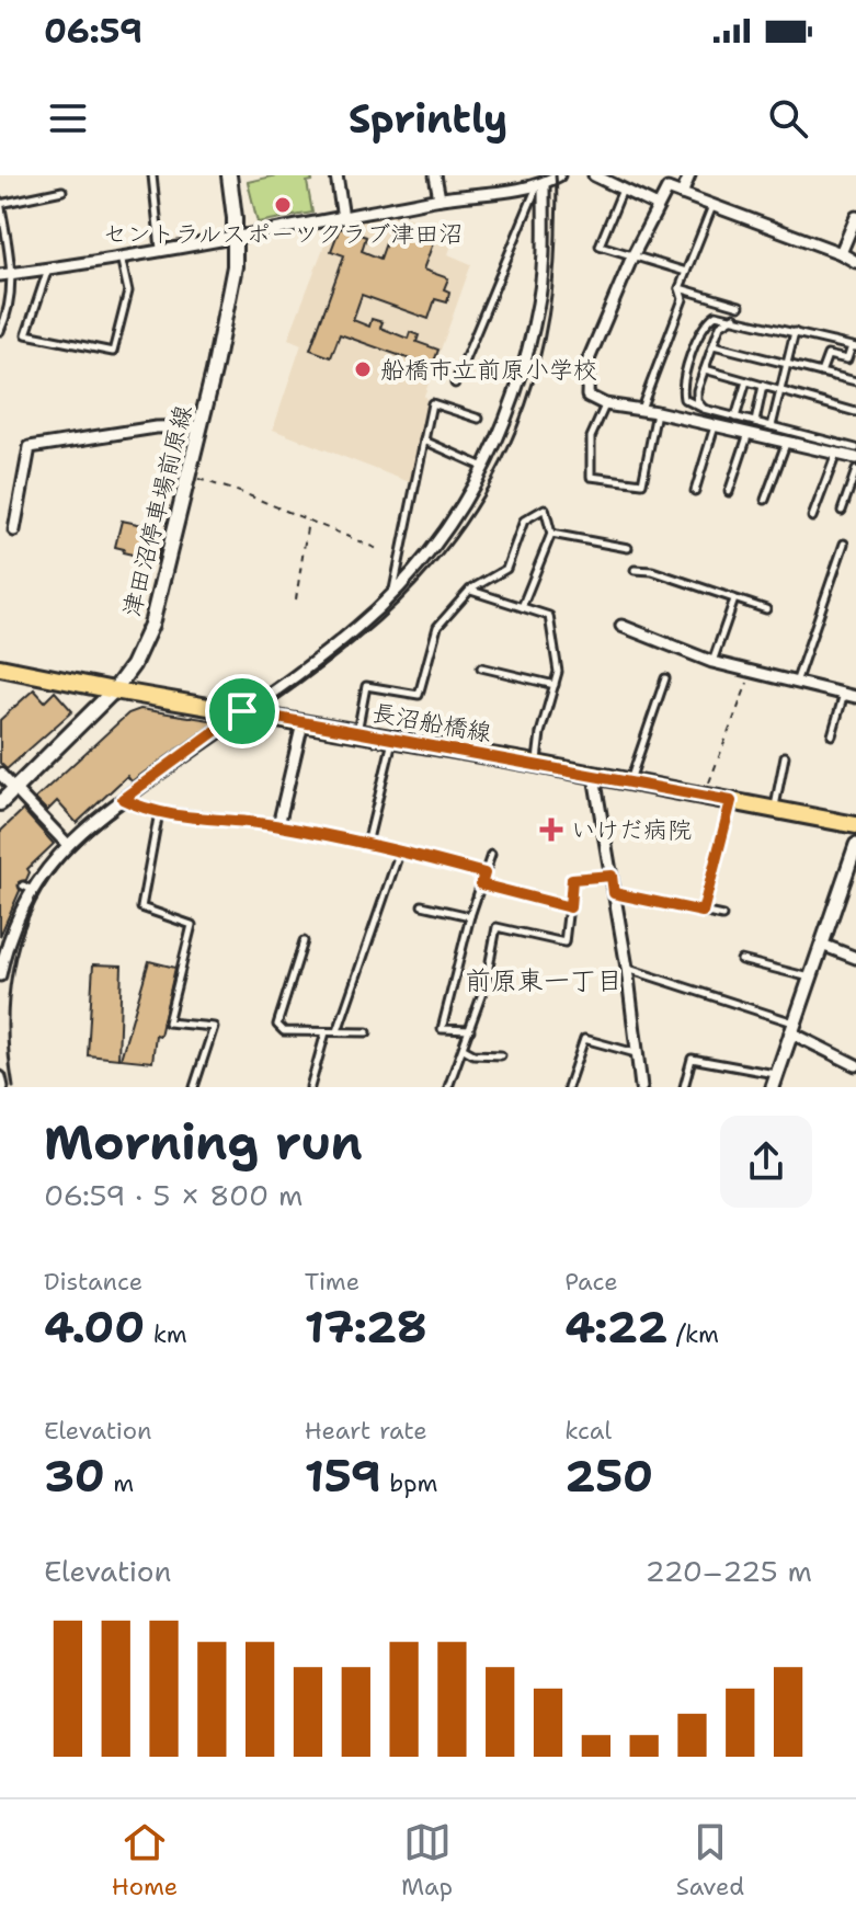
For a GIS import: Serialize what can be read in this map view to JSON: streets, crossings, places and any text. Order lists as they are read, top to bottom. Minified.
{"streets":{"main road":["津田沼停車場前原線","長沼船橋線"]},"crossings":[["津田沼停車場前原線","長沼船橋線"]],"districts":["前原東一丁目"],"places":{"other":["セントラルスポーツクラブ津田沼","船橋市立前原小学校"],"health":["いけだ病院"]},"page":{"status":"06:59","header":"Sprintly","heading":["Morning run","06:59 · 5 × 800 m"],"stats":[["Distance","4.00 km"],["Time","17:28"],["Pace","4:22 /km"],["Elevation","30 m"],["Heart rate","159 bpm"],["kcal","250"]],"chart":["Elevation","220–225 m"],"tabs":["Home","Map","Saved"]}}
